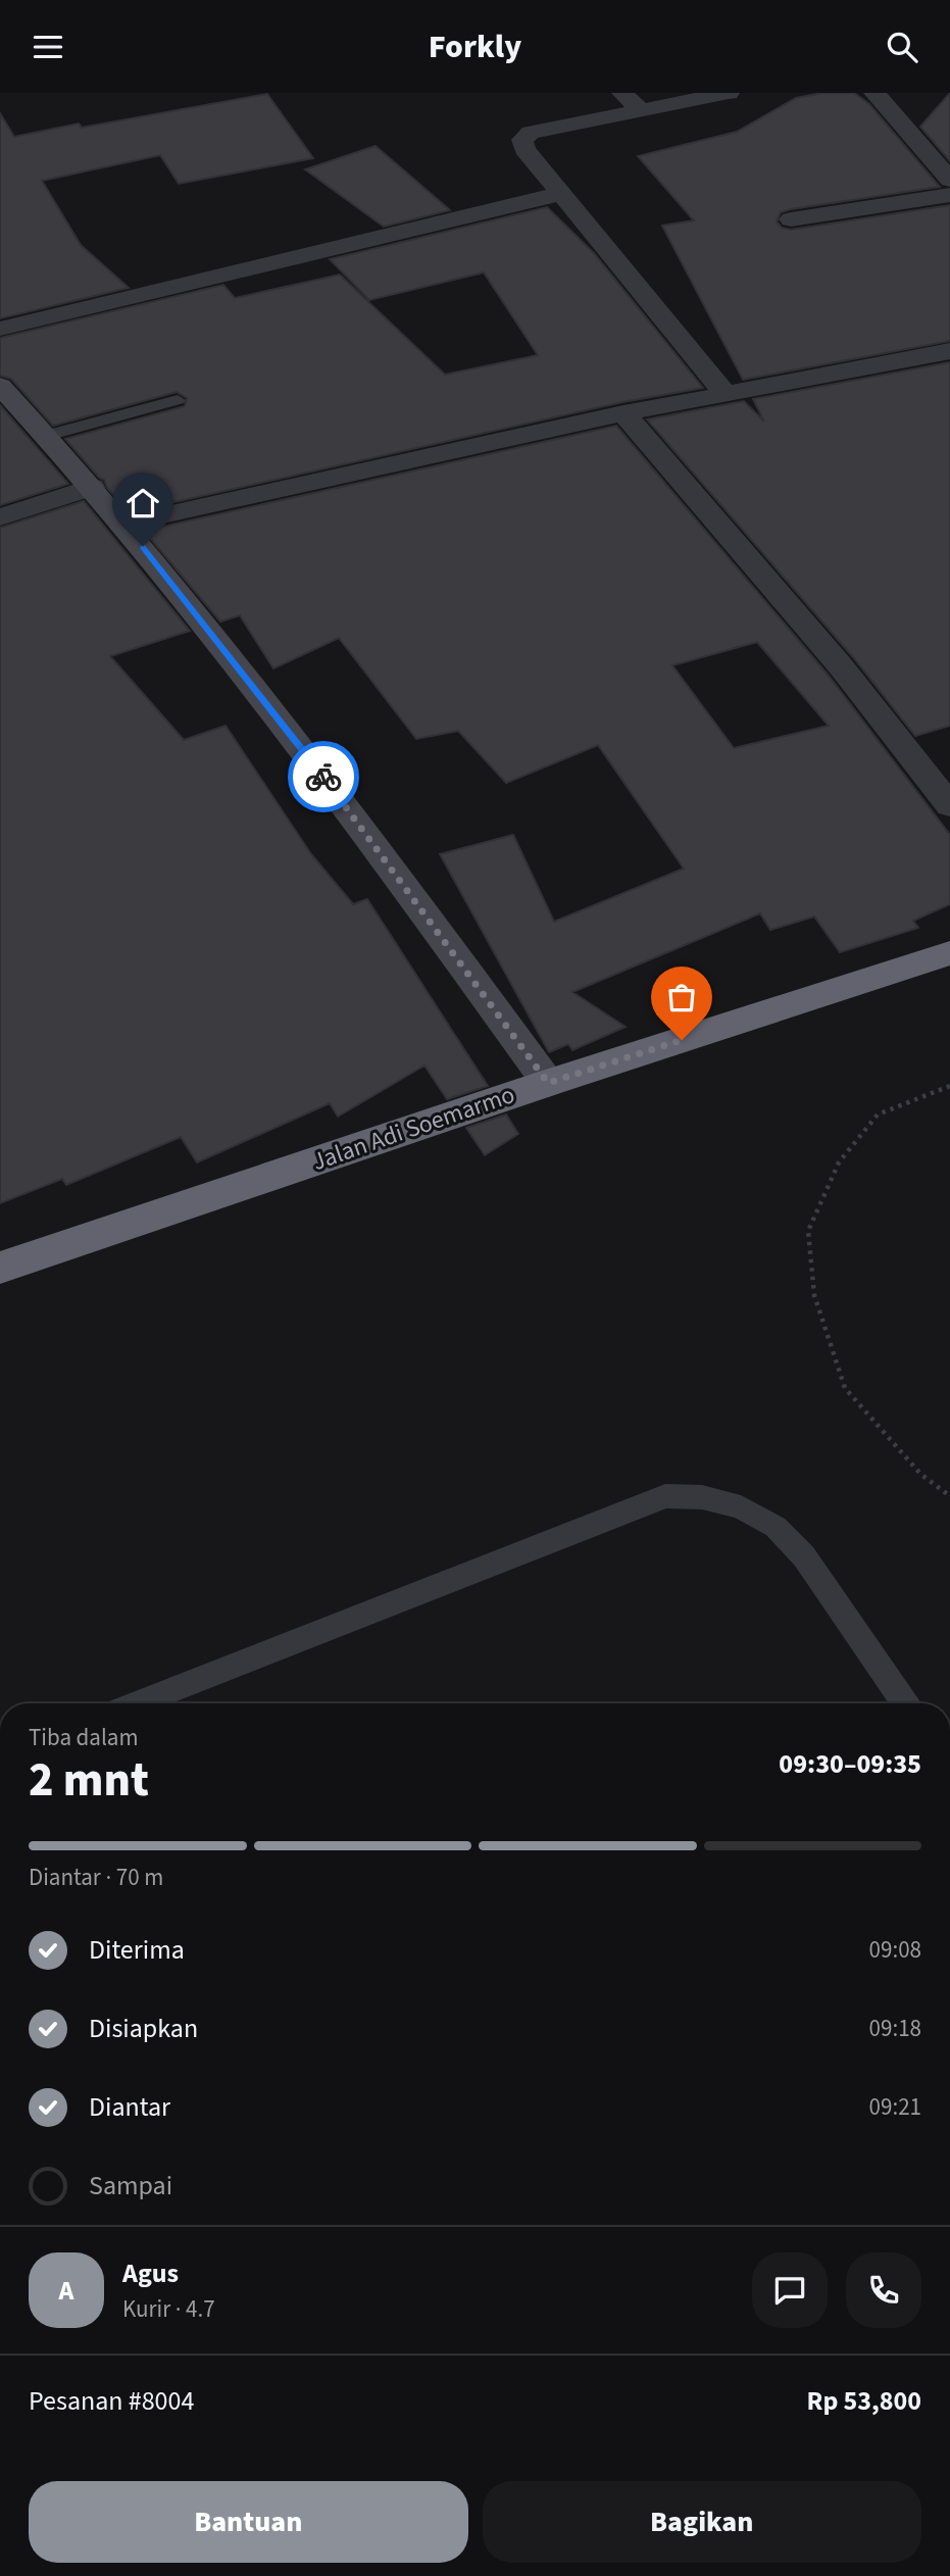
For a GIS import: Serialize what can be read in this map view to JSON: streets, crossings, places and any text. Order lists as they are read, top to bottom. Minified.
{"streets":{"highway":["Jalan Adi Soemarmo"]},"page":{"header":"Forkly","heading":["2 mnt","Tiba dalam","09:30–09:35"],"panel":["Agus","Kurir · 4.7","Pesanan #8004","Rp 53,800"],"bar":"Diantar · 70 m","list":[["Diterima","09:08"],["Disiapkan","09:18"],["Diantar","09:21"],"Sampai"],"round":"A","buttons":["Bantuan","Bagikan"]}}
